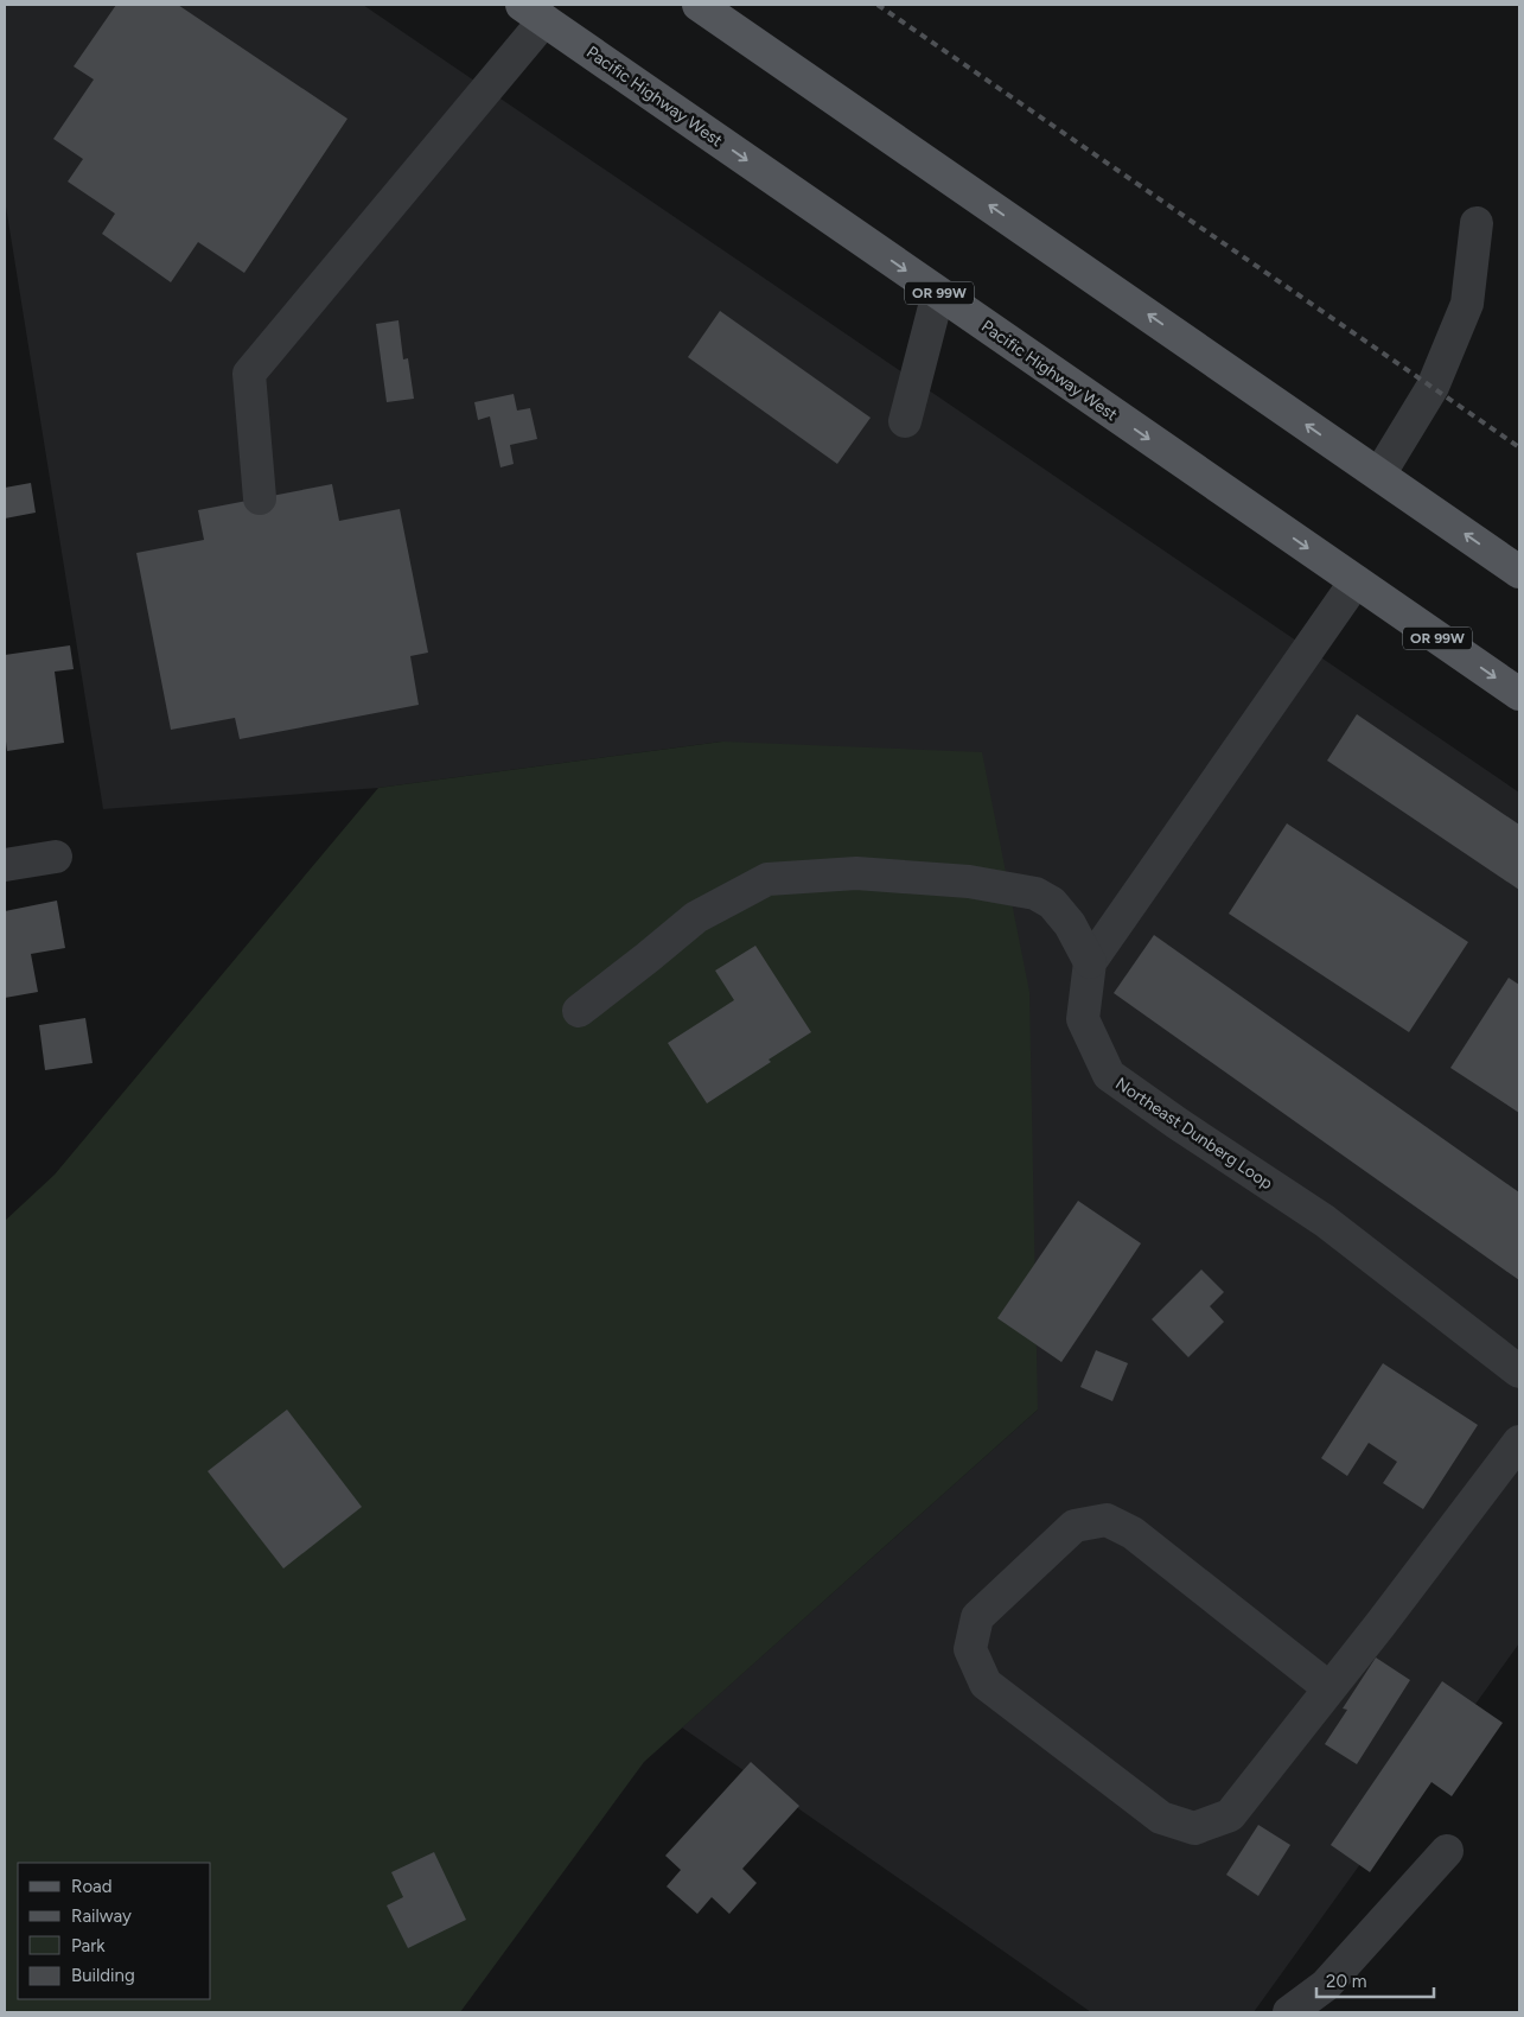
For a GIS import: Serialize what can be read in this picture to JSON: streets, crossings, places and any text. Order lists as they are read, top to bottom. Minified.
{"streets":{"main road":["Pacific Highway West","OR 99W"],"street":["Northeast Dunberg Loop"]},"crossings":[["Pacific Highway West","Northeast Dunberg Loop"]],"legend":["Road","Railway","Park","Building"],"scale_bar":"20 m"}
